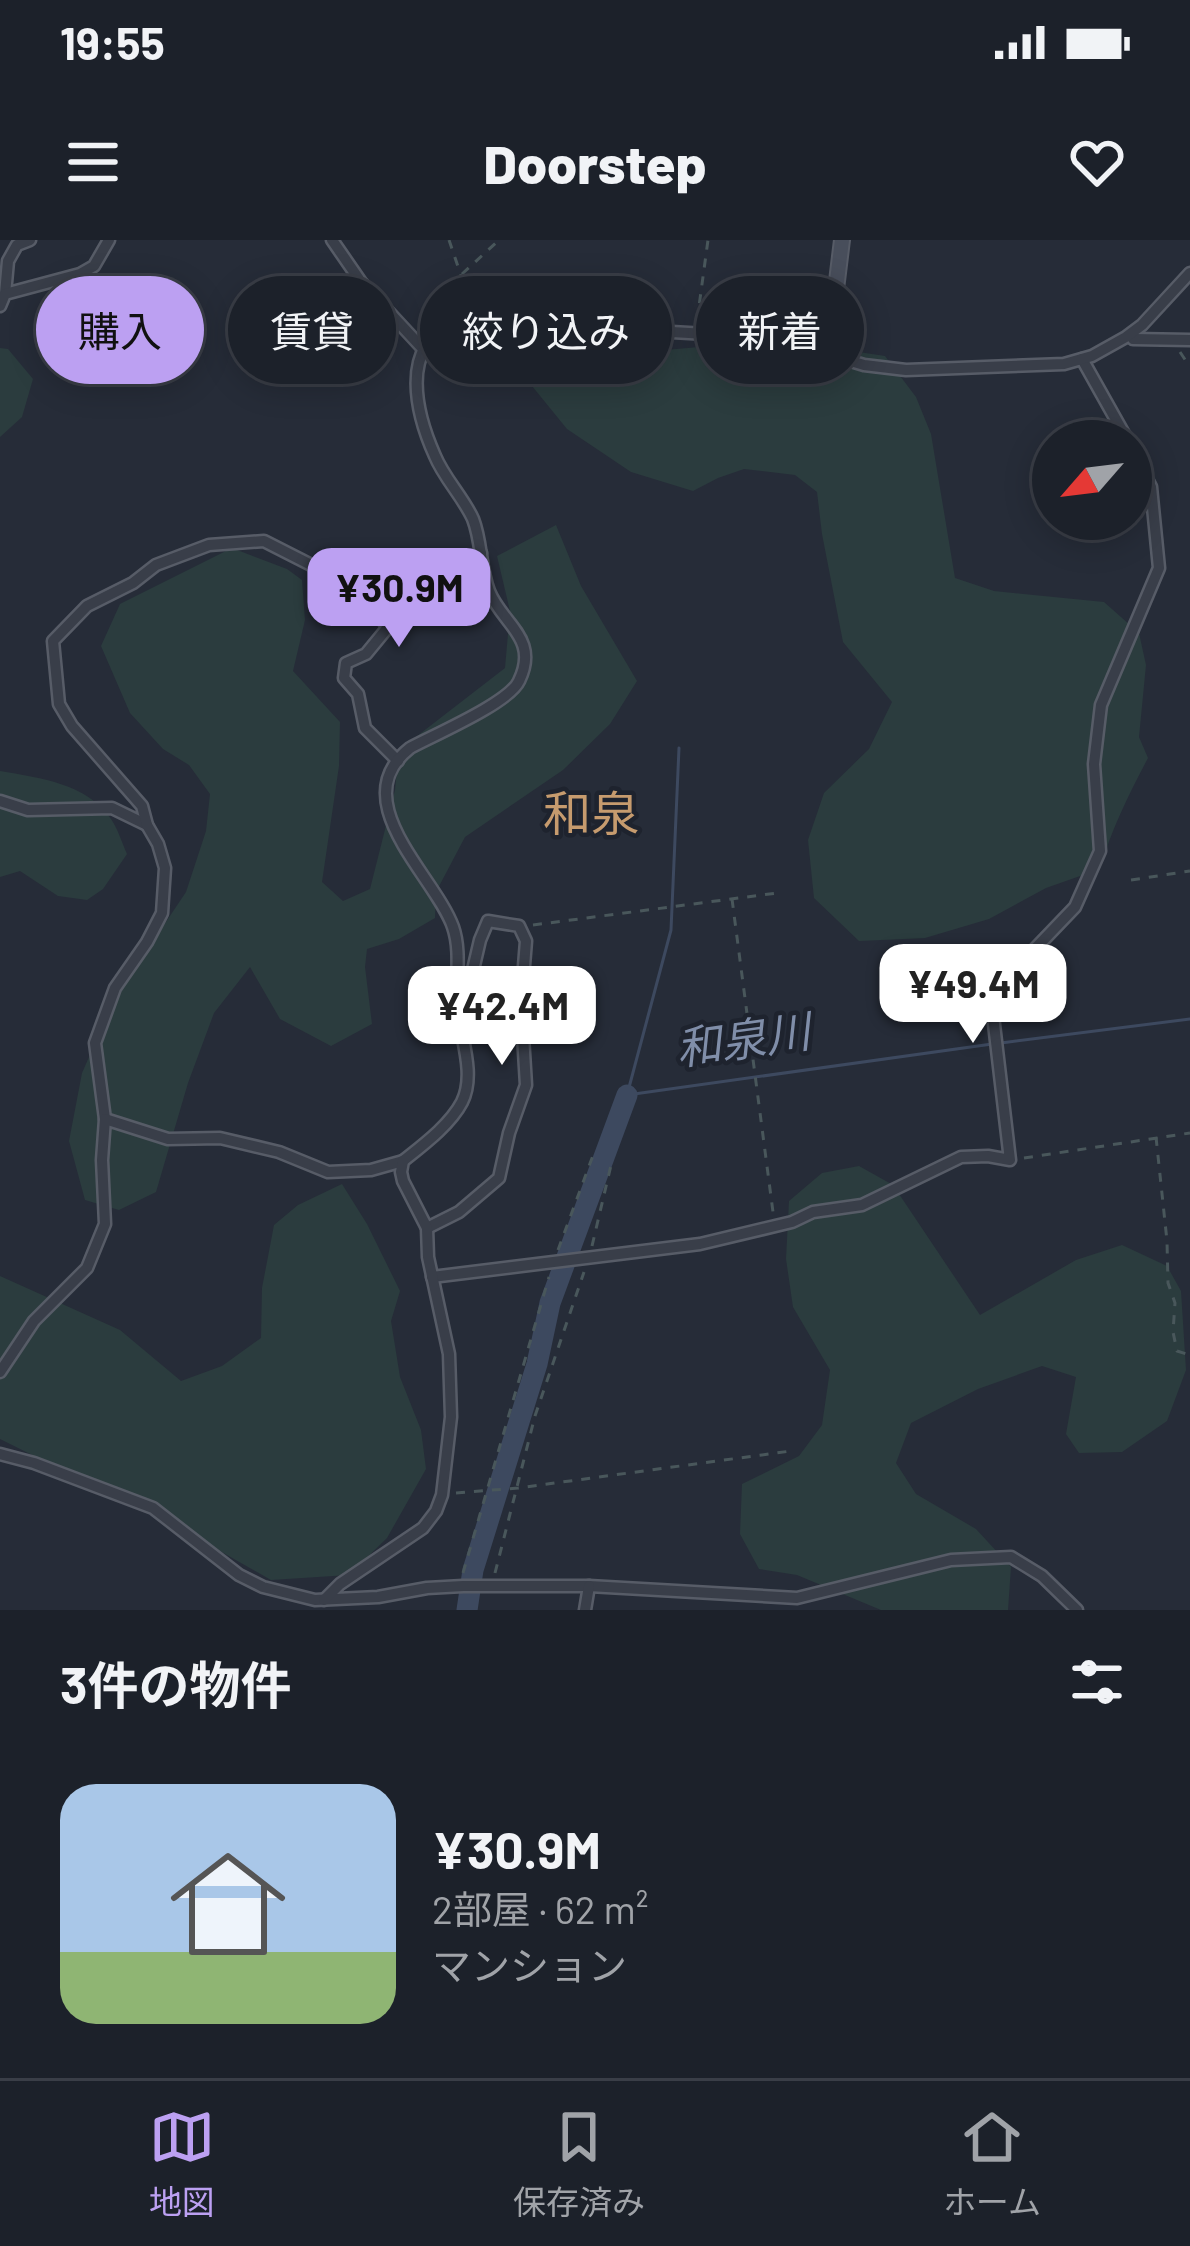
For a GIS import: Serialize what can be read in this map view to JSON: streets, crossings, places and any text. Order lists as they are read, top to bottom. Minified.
{"districts":["和泉"],"water":["和泉川"],"north":"bottom left","page":{"status":"19:55","header":"Doorstep","chip":["購入","賃貸","絞り込み","新着"],"price":["¥30.9M","¥49.4M","¥42.4M"],"heading":"3件の物件","list":[{"name":"¥30.9M","note":"2部屋 · 62 m² · マンション"}],"tabs":["地図","保存済み","ホーム"]}}
